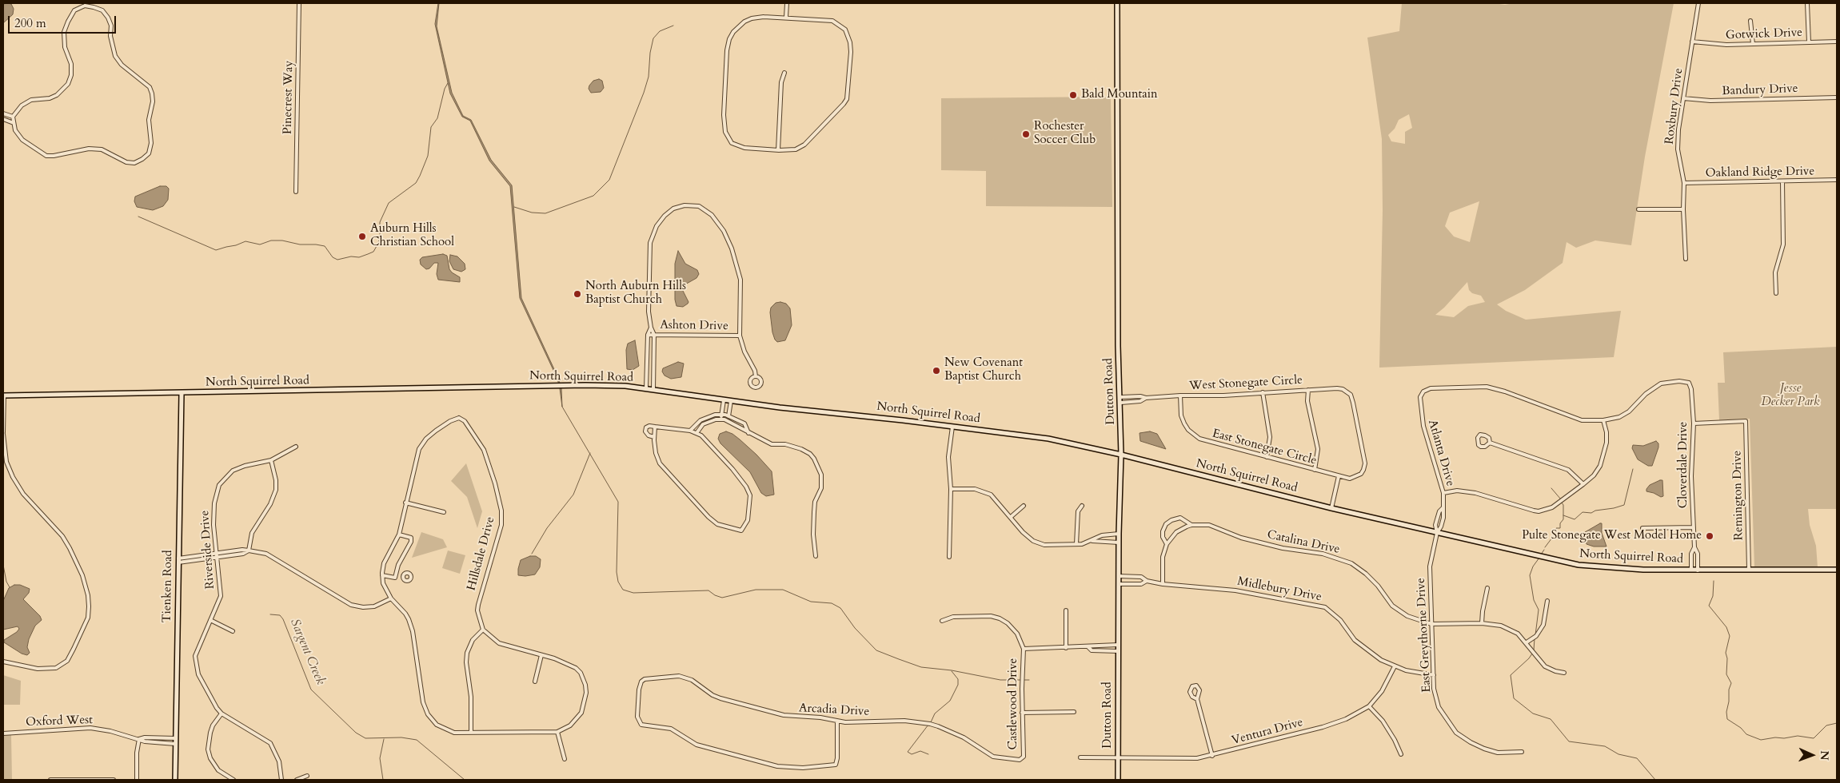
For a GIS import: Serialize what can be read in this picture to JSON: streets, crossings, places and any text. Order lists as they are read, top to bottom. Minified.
{"streets":{"street":["Gotwick Drive","Bandury Drive","Pinecrest Way","Roxbury Drive","Oakland Ridge Drive","Ashton Drive","North Squirrel Road","West Stonegate Circle","Dutton Road","East Stonegate Circle","Atlanta Drive","Cloverdale Drive","Remington Drive","Catalina Drive","Riverside Drive","Hillsdale Drive","Tienken Road","Midlebury Drive","East Greythorne Drive","Castlewood Drive","Arcadia Drive","Oxford West","Ventura Drive"]},"crossings":[["Gotwick Drive","Roxbury Drive"],["Bandury Drive","Roxbury Drive"],["Roxbury Drive","Oakland Ridge Drive"],["North Squirrel Road","Dutton Road"],["North Squirrel Road","Atlanta Drive"],["North Squirrel Road","Cloverdale Drive"],["North Squirrel Road","Remington Drive"],["North Squirrel Road","Tienken Road"],["North Squirrel Road","East Greythorne Drive"],["West Stonegate Circle","Dutton Road"],["West Stonegate Circle","East Stonegate Circle"],["Dutton Road","Midlebury Drive"],["Dutton Road","Ventura Drive"],["Atlanta Drive","Cloverdale Drive"],["Atlanta Drive","East Greythorne Drive"],["Cloverdale Drive","Remington Drive"],["Catalina Drive","East Greythorne Drive"],["Tienken Road","Oxford West"],["Midlebury Drive","East Greythorne Drive"],["Midlebury Drive","Ventura Drive"],["Castlewood Drive","Arcadia Drive"]],"water":["Sargent Creek"],"parks":["Jesse Decker Park"],"places":["Bald Mountain","Rochester Soccer Club","Auburn Hills Christian School","North Auburn Hills Baptist Church","New Covenant Baptist Church","Pulte Stonegate West Model Home"],"scale_bar":"200 m","north":"right"}
